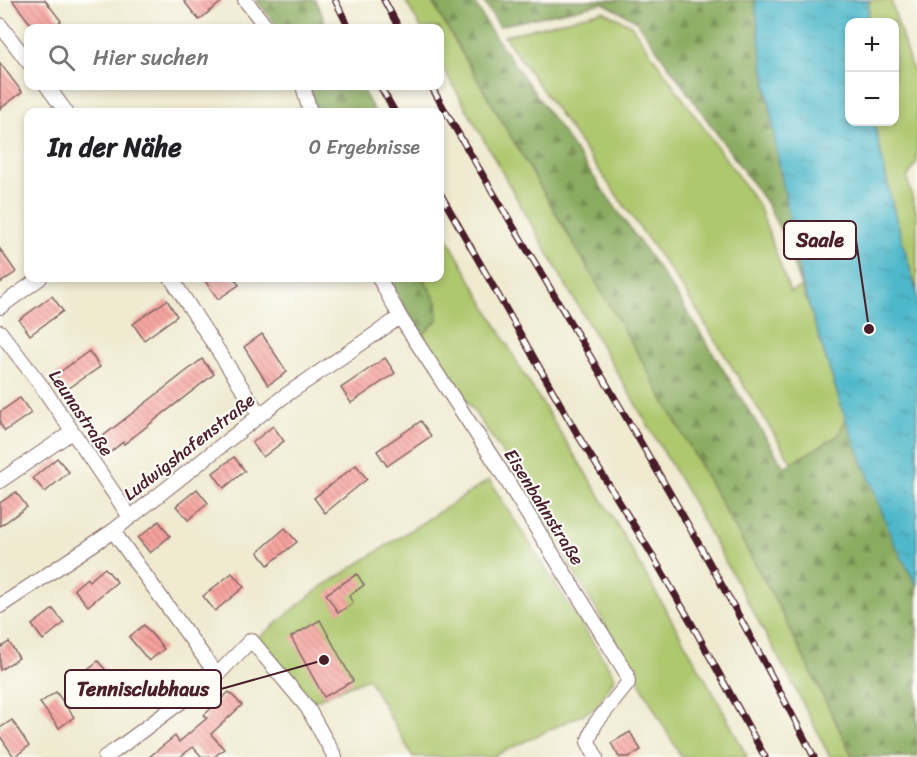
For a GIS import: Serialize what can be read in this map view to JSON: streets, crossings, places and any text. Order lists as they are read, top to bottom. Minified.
{"streets":{"street":["Leunastraße","Ludwigshafenstraße","Eisenbahnstraße"]},"crossings":[["Leunastraße","Ludwigshafenstraße"],["Ludwigshafenstraße","Eisenbahnstraße"]],"places":["Saale","Tennisclubhaus"],"page":{"map_buttons":["+","−"],"search":"Hier suchen","heading":["In der Nähe","0 Ergebnisse"]}}
